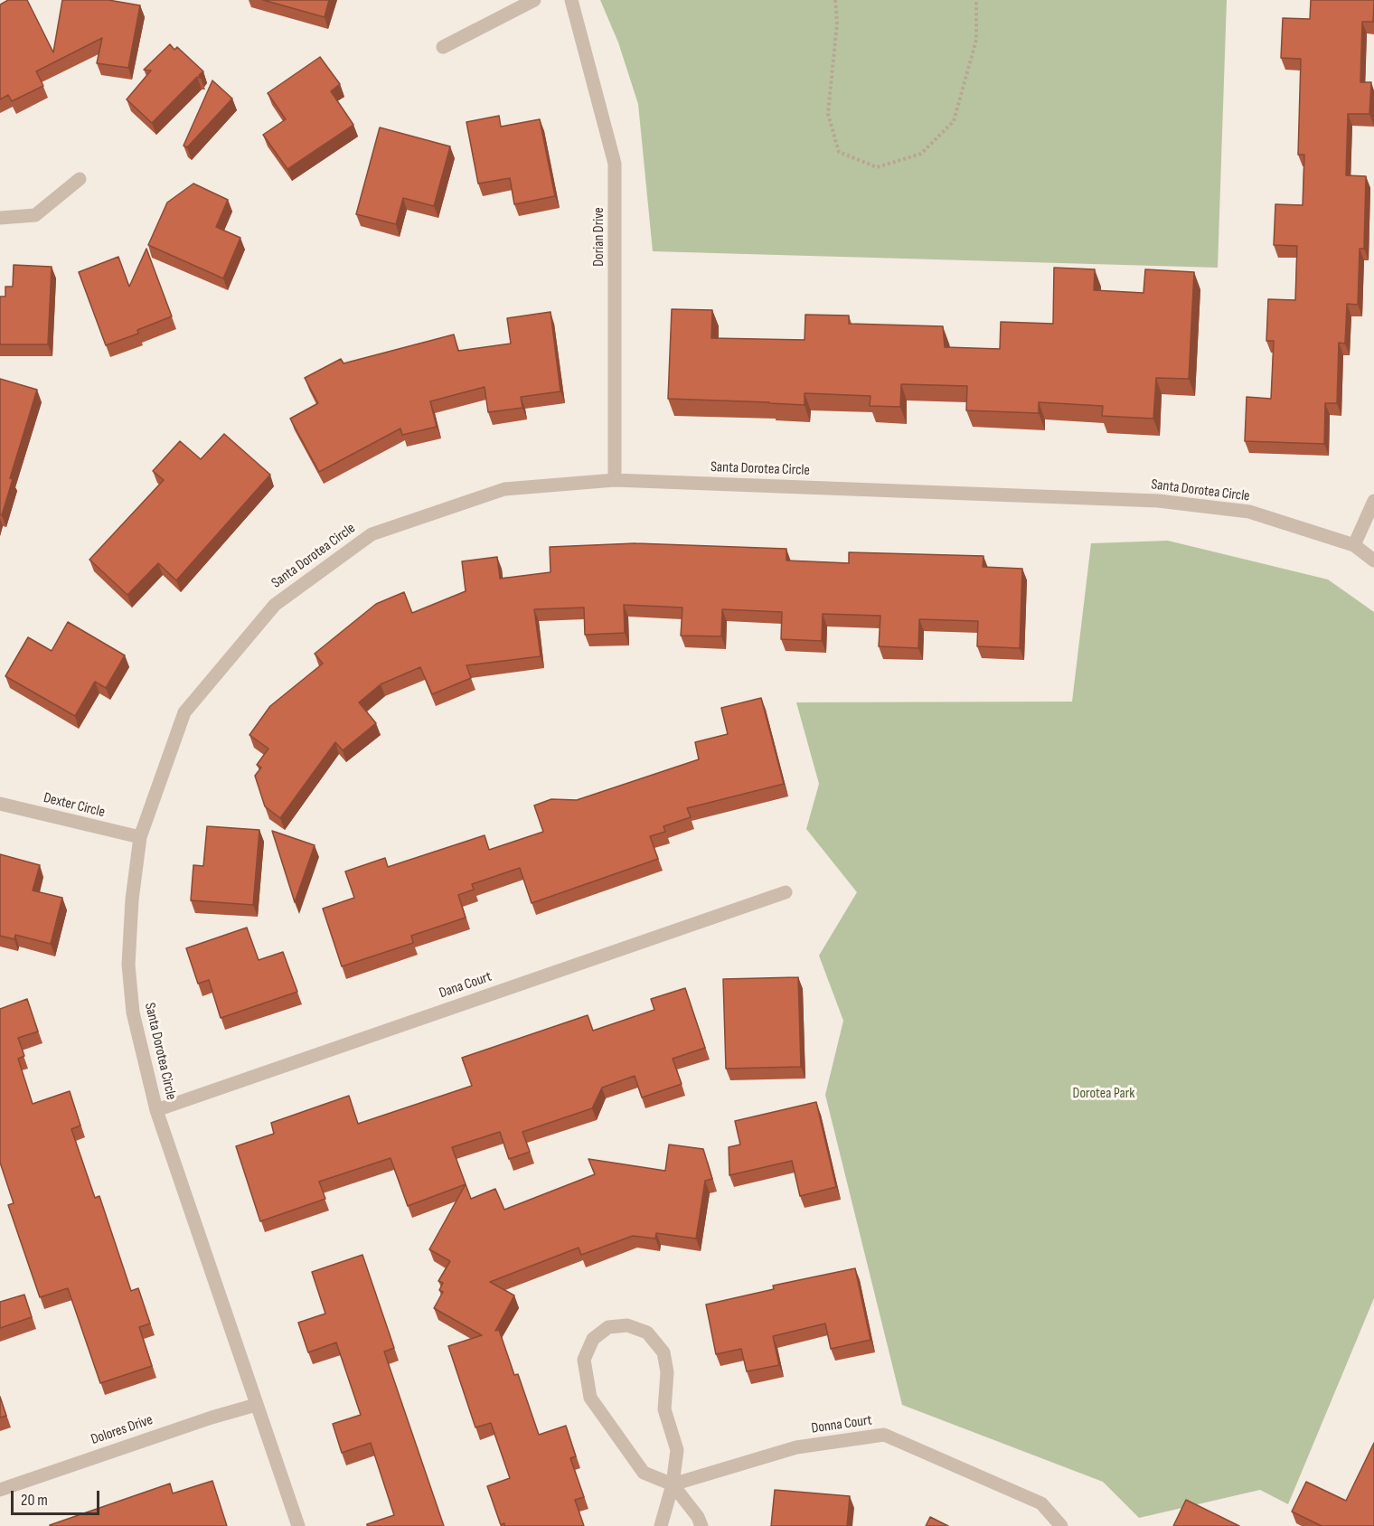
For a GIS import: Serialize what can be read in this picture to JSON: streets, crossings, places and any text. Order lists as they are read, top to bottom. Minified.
{"streets":{"street":["Dorian Drive","Santa Dorotea Circle","Dexter Circle","Dana Court","Donna Court","Dolores Drive"]},"crossings":[["Dorian Drive","Santa Dorotea Circle"],["Santa Dorotea Circle","Dexter Circle"],["Santa Dorotea Circle","Dana Court"],["Santa Dorotea Circle","Dolores Drive"]],"parks":["Dorotea Park"],"scale_bar":"20 m"}
